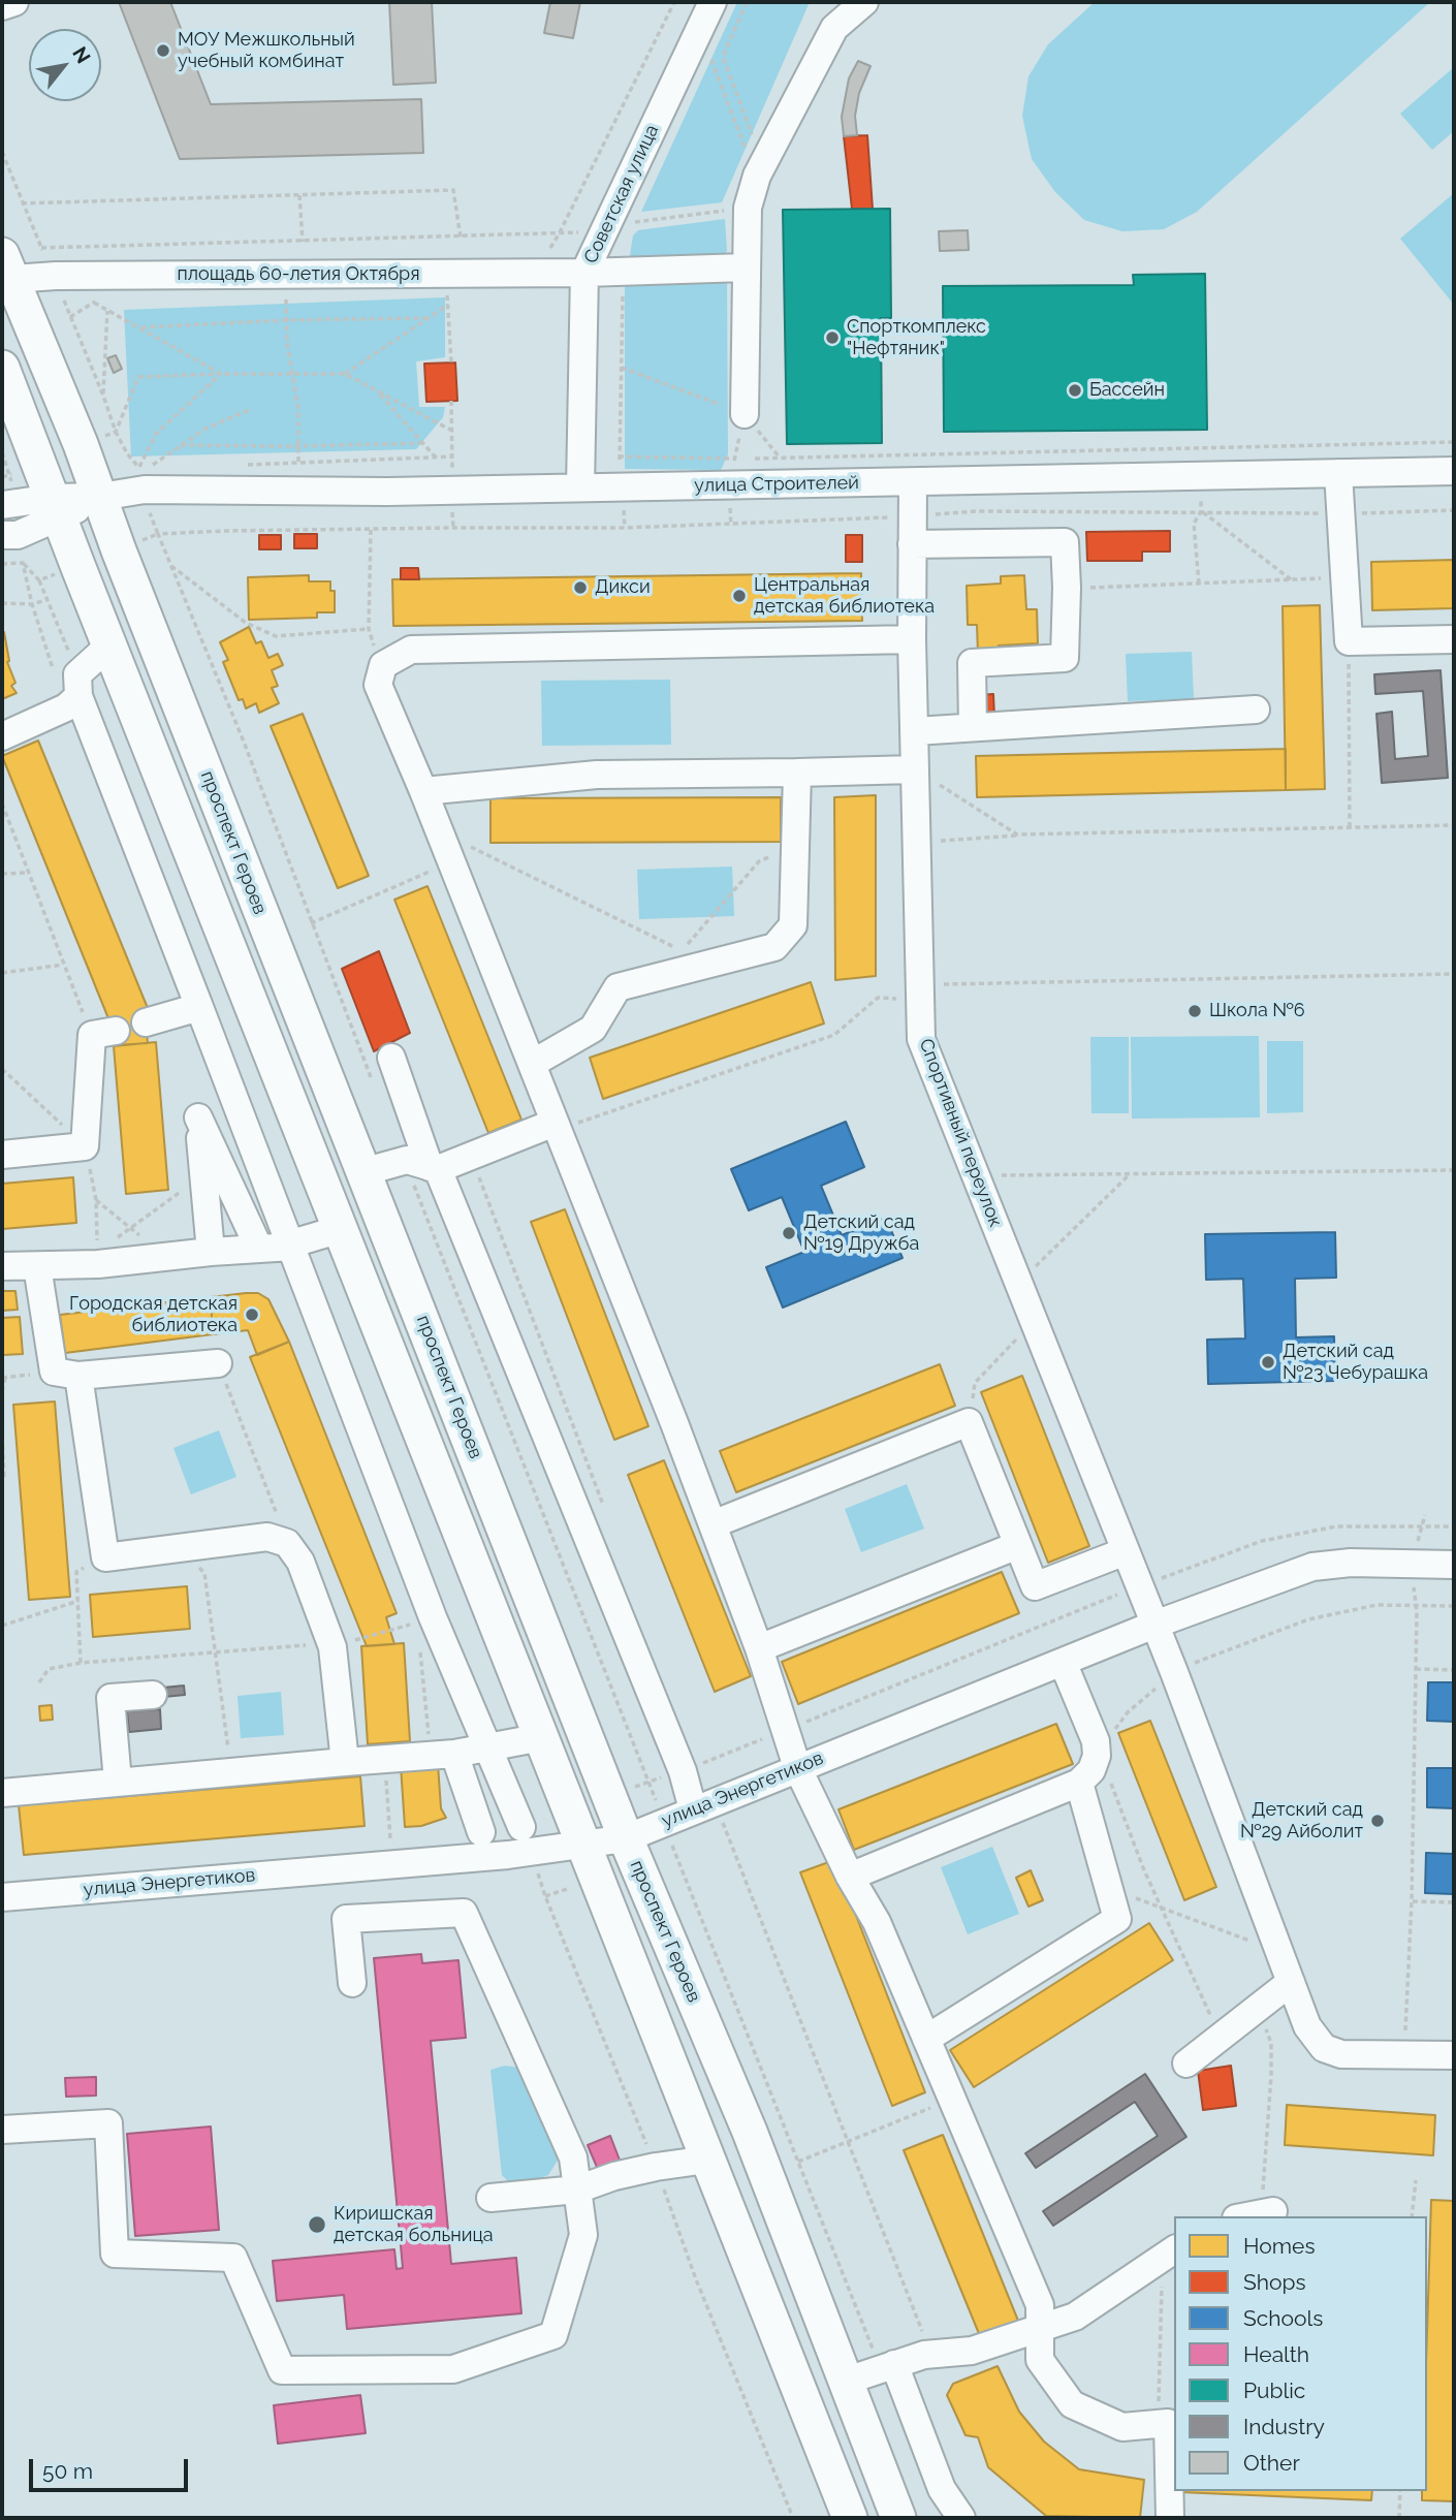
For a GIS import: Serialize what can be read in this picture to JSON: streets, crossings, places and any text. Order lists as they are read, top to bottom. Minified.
{"streets":{"main road":["проспект Героев"],"street":["Советская улица","площадь 60-летия Октября","улица Строителей","Спортивный переулок","улица Энергетиков"]},"crossings":[["Советская улица","площадь 60-летия Октября"],["Советская улица","улица Строителей"],["площадь 60-летия Октября","проспект Героев"],["улица Строителей","проспект Героев"],["улица Строителей","Спортивный переулок"],["проспект Героев","улица Энергетиков"],["Спортивный переулок","улица Энергетиков"]],"places":["МОУ Межшкольный учебный комбинат","Спорткомплекс \"Нефтяник\"","Бассейн","Дикси","Центральная детская библиотека","Школа №6","Детский сад №19 Дружба","Городская детская библиотека","Детский сад №23 Чебурашка","Детский сад №29 Айболит","Киришская детская больница"],"legend":["Homes","Shops","Schools","Health","Public","Industry","Other"],"scale_bar":"50 m","north":"top right"}
